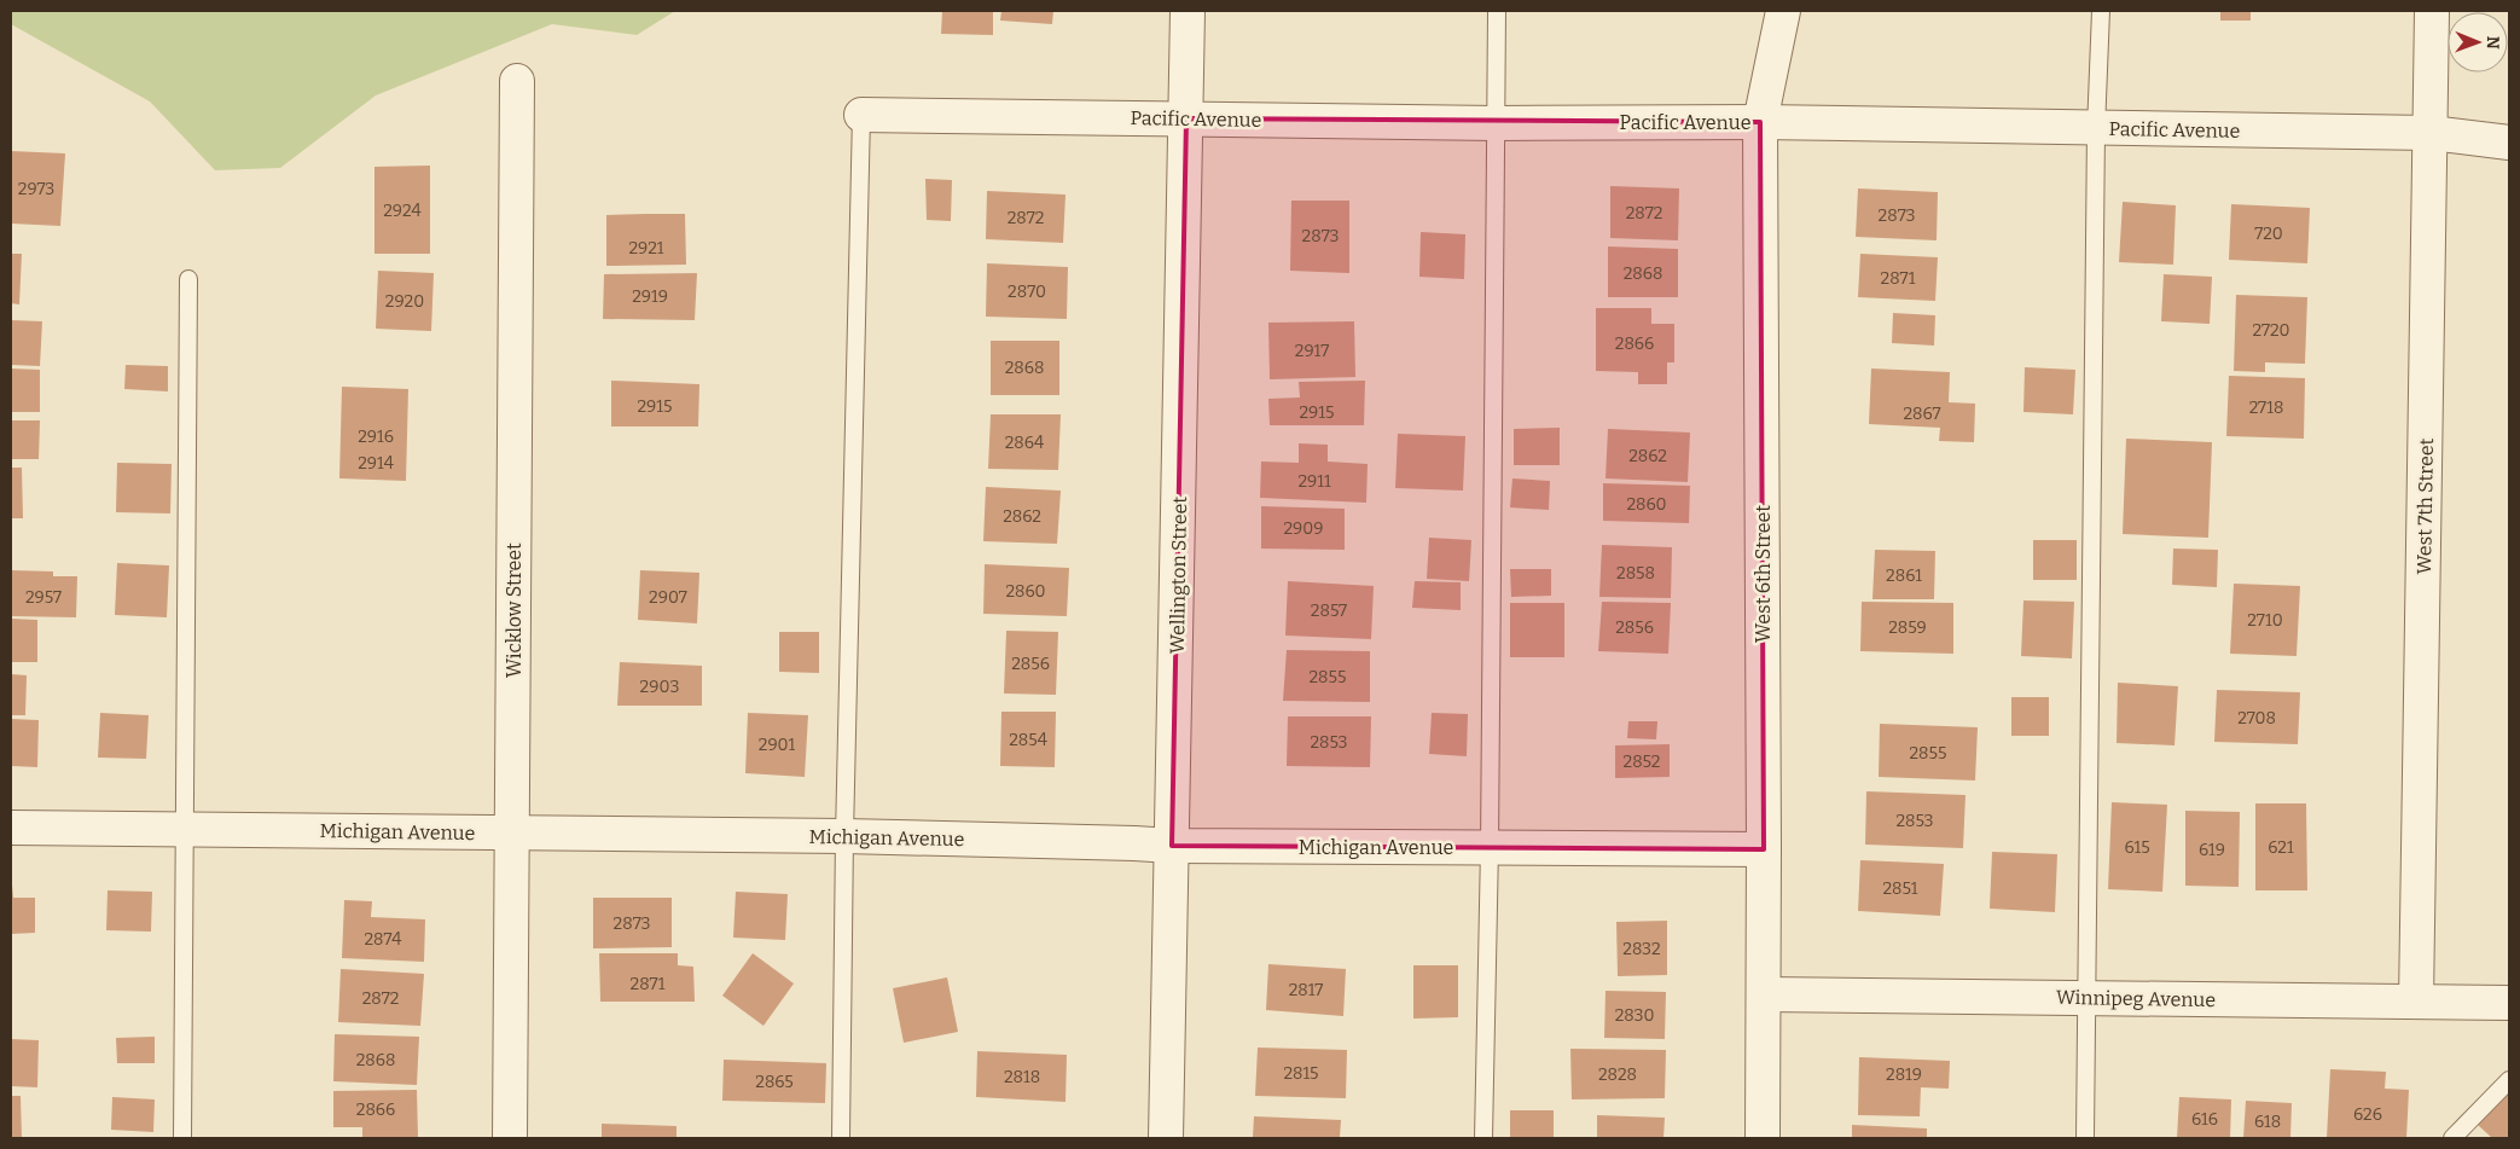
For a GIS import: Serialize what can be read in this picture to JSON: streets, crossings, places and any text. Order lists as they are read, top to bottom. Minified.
{"streets":{"street":["Pacific Avenue","West 7th Street","West 6th Street","Wellington Street","Wicklow Street","Michigan Avenue","Winnipeg Avenue"]},"crossings":[["Pacific Avenue","West 7th Street"],["Pacific Avenue","West 6th Street"],["Pacific Avenue","Wellington Street"],["West 7th Street","Winnipeg Avenue"],["West 6th Street","Michigan Avenue"],["West 6th Street","Winnipeg Avenue"],["Wellington Street","Michigan Avenue"],["Wicklow Street","Michigan Avenue"]],"house_numbers":["2973","2924","2872","2873","2872","720","2873","2921","2868","2871","2870","2919","2920","2720","2866","2917","2868","2915","2718","2915","2867","2916","2864","2862","2914","2911","2860","2862","2909","2858","2861","2860","2957","2907","2857","2710","2856","2859","2856","2855","2903","2708","2854","2853","2901","2855","2852","2853","615","621","619","2851","2873","2874","2832","2871","2817","2872","2830","2868","2815","2828","2819","2818","2865","2866","626","616","618"],"north":"right"}
